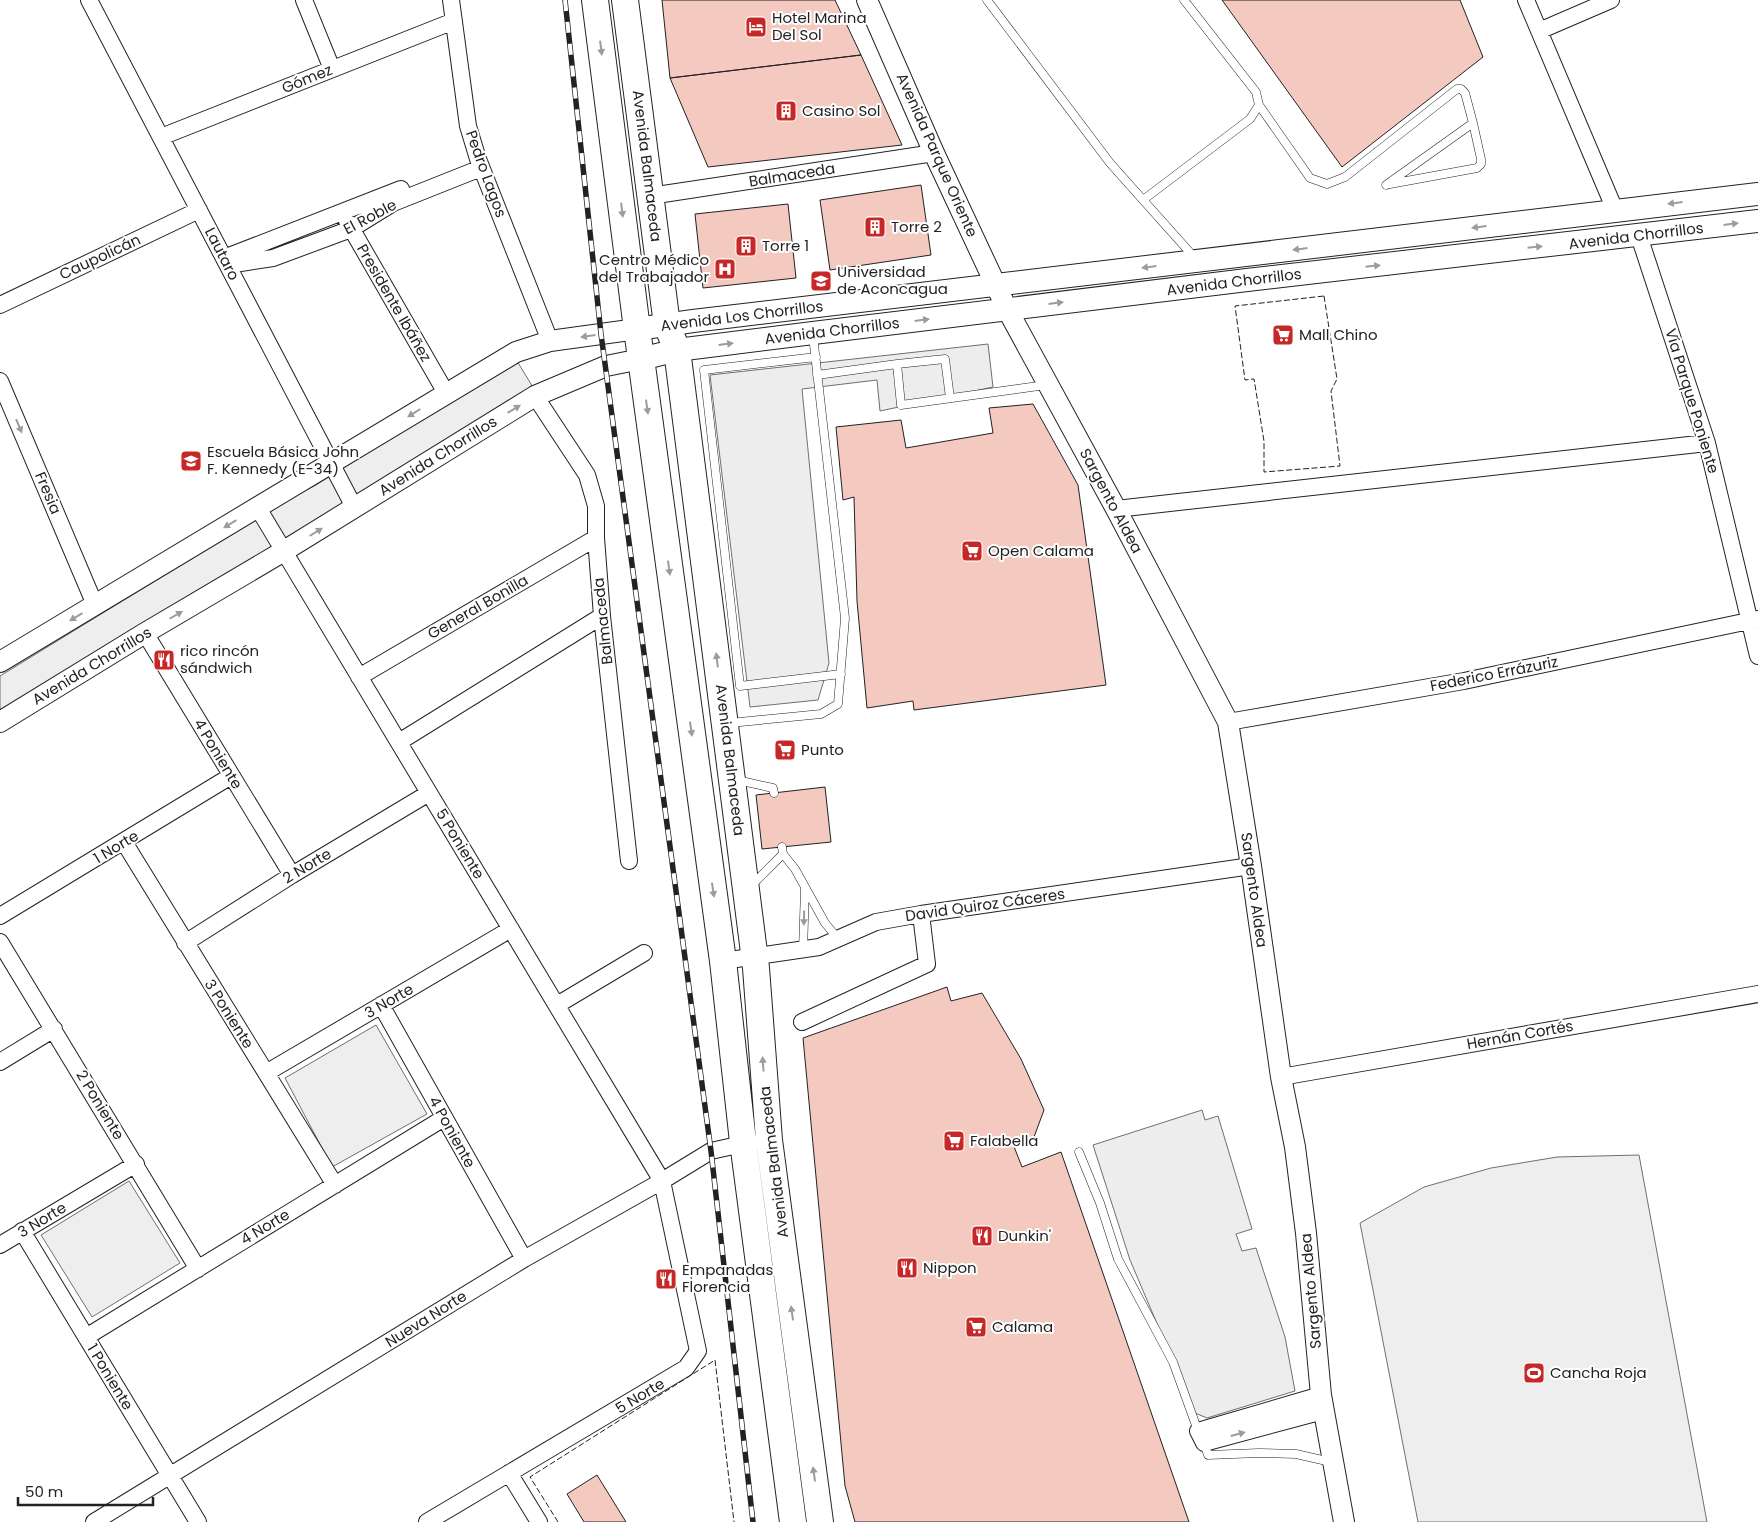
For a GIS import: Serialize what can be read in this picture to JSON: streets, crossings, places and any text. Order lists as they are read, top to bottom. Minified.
{"streets":{"main road":["Avenida Balmaceda","Avenida Chorrillos","Avenida Los Chorrillos"],"street":["Gómez","Avenida Parque Oriente","Pedro Lagos","Balmaceda","El Roble","Lautaro","Caupolicán","Presidente Ibáñez","Vía Parque Poniente","Fresia","Sargento Aldea","General Bonilla","Federico Errázuriz","4 Poniente","5 Poniente","1 Norte","2 Norte","David Quiroz Cáceres","3 Norte","3 Poniente","Hernán Cortés","2 Poniente","4 Norte","Nueva Norte","1 Poniente","5 Norte"]},"crossings":[["Gómez","Pedro Lagos"],["Gómez","Lautaro"],["Avenida Parque Oriente","Balmaceda"],["Avenida Parque Oriente","Avenida Chorrillos"],["Avenida Parque Oriente","Avenida Los Chorrillos"],["Avenida Parque Oriente","Sargento Aldea"],["Avenida Balmaceda","Balmaceda"],["Avenida Balmaceda","Avenida Chorrillos"],["Avenida Balmaceda","Avenida Los Chorrillos"],["Avenida Balmaceda","David Quiroz Cáceres"],["Avenida Balmaceda","Nueva Norte"],["Pedro Lagos","El Roble"],["Balmaceda","Avenida Chorrillos"],["Balmaceda","General Bonilla"],["El Roble","Lautaro"],["El Roble","Presidente Ibáñez"],["Avenida Chorrillos","Lautaro"],["Avenida Chorrillos","Avenida Los Chorrillos"],["Avenida Chorrillos","Vía Parque Poniente"],["Avenida Chorrillos","Sargento Aldea"],["Avenida Chorrillos","4 Poniente"],["Avenida Chorrillos","5 Poniente"],["Lautaro","Caupolicán"],["Vía Parque Poniente","Federico Errázuriz"],["Sargento Aldea","Federico Errázuriz"],["Sargento Aldea","David Quiroz Cáceres"],["Sargento Aldea","Hernán Cortés"],["General Bonilla","5 Poniente"],["4 Poniente","1 Norte"],["4 Poniente","2 Norte"],["4 Poniente","3 Norte"],["4 Poniente","4 Norte"],["4 Poniente","Nueva Norte"],["5 Poniente","2 Norte"],["5 Poniente","3 Norte"],["5 Poniente","Nueva Norte"],["5 Poniente","5 Norte"],["1 Norte","3 Poniente"],["2 Norte","3 Poniente"],["3 Norte","3 Poniente"],["3 Norte","2 Poniente"],["3 Norte","1 Poniente"],["3 Poniente","4 Norte"],["2 Poniente","4 Norte"],["4 Norte","1 Poniente"],["Nueva Norte","1 Poniente"],["Nueva Norte","5 Norte"]],"one_way":["Fresia"],"places":{"hotel":["Hotel Marina Del Sol"],"building":["Casino Sol","Torre 2","Torre 1"],"hospital":["Centro Médico del Trabajador"],"school or university":["Universidad de Aconcagua","Escuela Básica John F. Kennedy (E-34)"],"supermarket":["Mall Chino","Open Calama","Punto","Falabella","Calama"],"restaurant":["rico rincón sándwich","Dunkin'","Nippon","Empanadas Florencia"],"sports":["Cancha Roja"]},"scale_bar":"50 m"}
